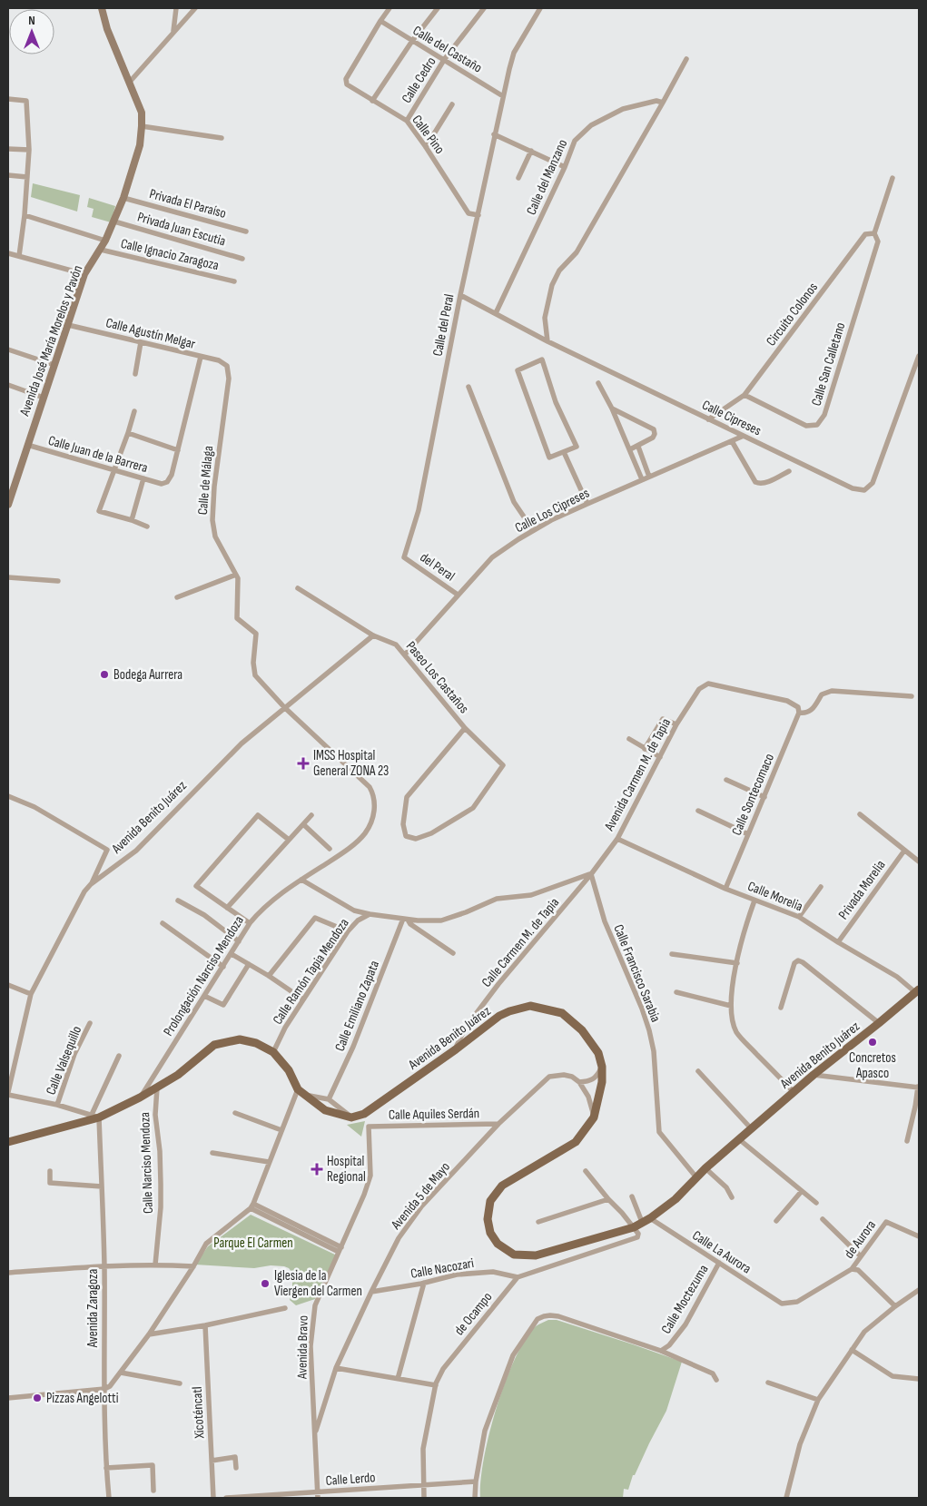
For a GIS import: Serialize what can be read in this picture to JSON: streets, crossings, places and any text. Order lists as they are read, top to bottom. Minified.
{"streets":{"main road":["Avenida José María Morelos y Pavón","Avenida Benito Juárez"],"street":["Calle del Castaño","Calle Cedro","Calle Pino","Calle del Manzano","Privada El Paraíso","Privada Juan Escutia","Calle Ignacio Zaragoza","Circuito Colonos","Calle del Peral","Calle Agustín Melgar","Calle San Calletano","Calle Cipreses","Calle Juan de la Barrera","Calle de Málaga","Calle Los Cipreses","del Peral","Paseo Los Castaños","Avenida Carmen M. de Tapia","Calle Sontecomaco","Privada Morelia","Calle Morelia","Calle Carmen M. de Tapia","Calle Ramón Tapia Mendoza","Calle Francisco Sarabia","Prolongación Narciso Mendoza","Calle Emiliano Zapata","Calle Valsequillo","Calle Aquiles Serdán","Calle Narciso Mendoza","Avenida 5 de Mayo","de Aurora","Calle La Aurora","Calle Nacozari","Calle Moctezuma","Avenida Zaragoza","de Ocampo","Avenida Bravo","Xicoténcatl","Calle Lerdo"]},"crossings":[["Calle del Castaño","Calle Cedro"],["Calle del Castaño","Calle Pino"],["Calle del Castaño","Calle del Peral"],["Calle Cedro","Calle Pino"],["Calle Pino","Calle del Peral"],["Calle del Manzano","Calle Cipreses"],["Privada El Paraíso","Avenida José María Morelos y Pavón"],["Privada Juan Escutia","Avenida José María Morelos y Pavón"],["Calle Ignacio Zaragoza","Avenida José María Morelos y Pavón"],["Circuito Colonos","Calle San Calletano"],["Calle del Peral","Calle Cipreses"],["Calle del Peral","del Peral"],["Calle Agustín Melgar","Avenida José María Morelos y Pavón"],["Calle Agustín Melgar","Calle de Málaga"],["Avenida José María Morelos y Pavón","Calle Juan de la Barrera"],["Calle Cipreses","Calle Los Cipreses"],["Calle de Málaga","Avenida Benito Juárez"],["Calle de Málaga","Prolongación Narciso Mendoza"],["Calle Los Cipreses","del Peral"],["Calle Los Cipreses","Paseo Los Castaños"],["Paseo Los Castaños","Avenida Benito Juárez"],["Avenida Carmen M. de Tapia","Calle Sontecomaco"],["Avenida Carmen M. de Tapia","Calle Morelia"],["Avenida Carmen M. de Tapia","Calle Carmen M. de Tapia"],["Avenida Carmen M. de Tapia","Calle Francisco Sarabia"],["Calle Sontecomaco","Calle Morelia"],["Avenida Benito Juárez","Calle Morelia"],["Avenida Benito Juárez","Calle Carmen M. de Tapia"],["Avenida Benito Juárez","Calle Francisco Sarabia"],["Avenida Benito Juárez","Prolongación Narciso Mendoza"],["Avenida Benito Juárez","Calle Valsequillo"],["Avenida Benito Juárez","Calle La Aurora"],["Privada Morelia","Calle Morelia"],["Calle Carmen M. de Tapia","Calle Francisco Sarabia"],["Calle Valsequillo","Avenida Zaragoza"],["Calle Aquiles Serdán","Avenida 5 de Mayo"],["Calle Aquiles Serdán","Avenida Bravo"],["Avenida 5 de Mayo","Calle Nacozari"],["Avenida 5 de Mayo","Avenida Bravo"],["de Aurora","Calle La Aurora"],["Calle La Aurora","Calle Moctezuma"],["Calle Nacozari","de Ocampo"],["de Ocampo","Calle Lerdo"],["Avenida Bravo","Calle Lerdo"]],"parks":["Parque El Carmen"],"places":{"other":["Bodega Aurrera","Concretos Apasco","Iglesia de la Viergen del Carmen","Pizzas Angelotti"],"health":["IMSS Hospital General ZONA 23","Hospital Regional"]},"north":"top"}
